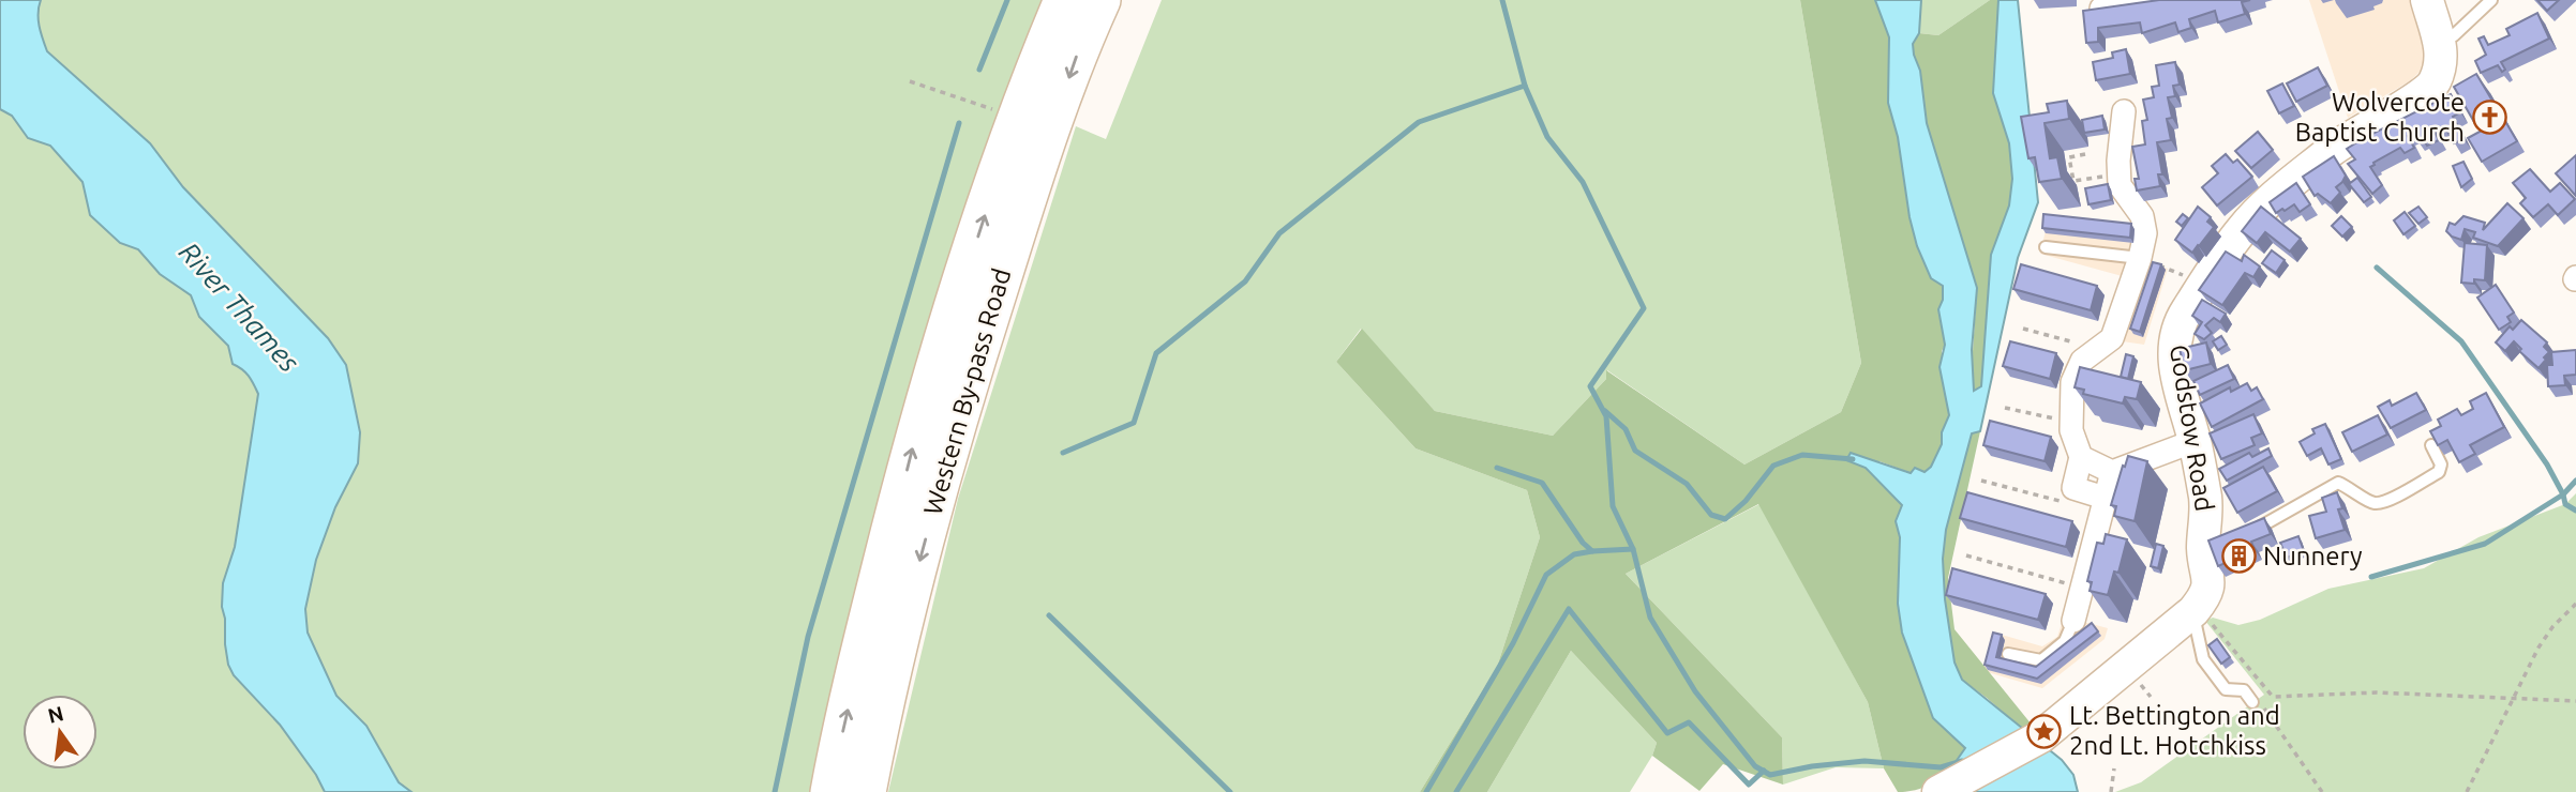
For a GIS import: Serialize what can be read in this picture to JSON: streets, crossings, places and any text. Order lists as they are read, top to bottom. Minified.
{"streets":{"highway":["Western By-pass Road"],"street":["Godstow Road"]},"water":["River Thames"],"places":{"church":["Wolvercote Baptist Church"],"building":["Nunnery"],"place":["Lt. Bettington and 2nd Lt. Hotchkiss"]},"north":"top"}
